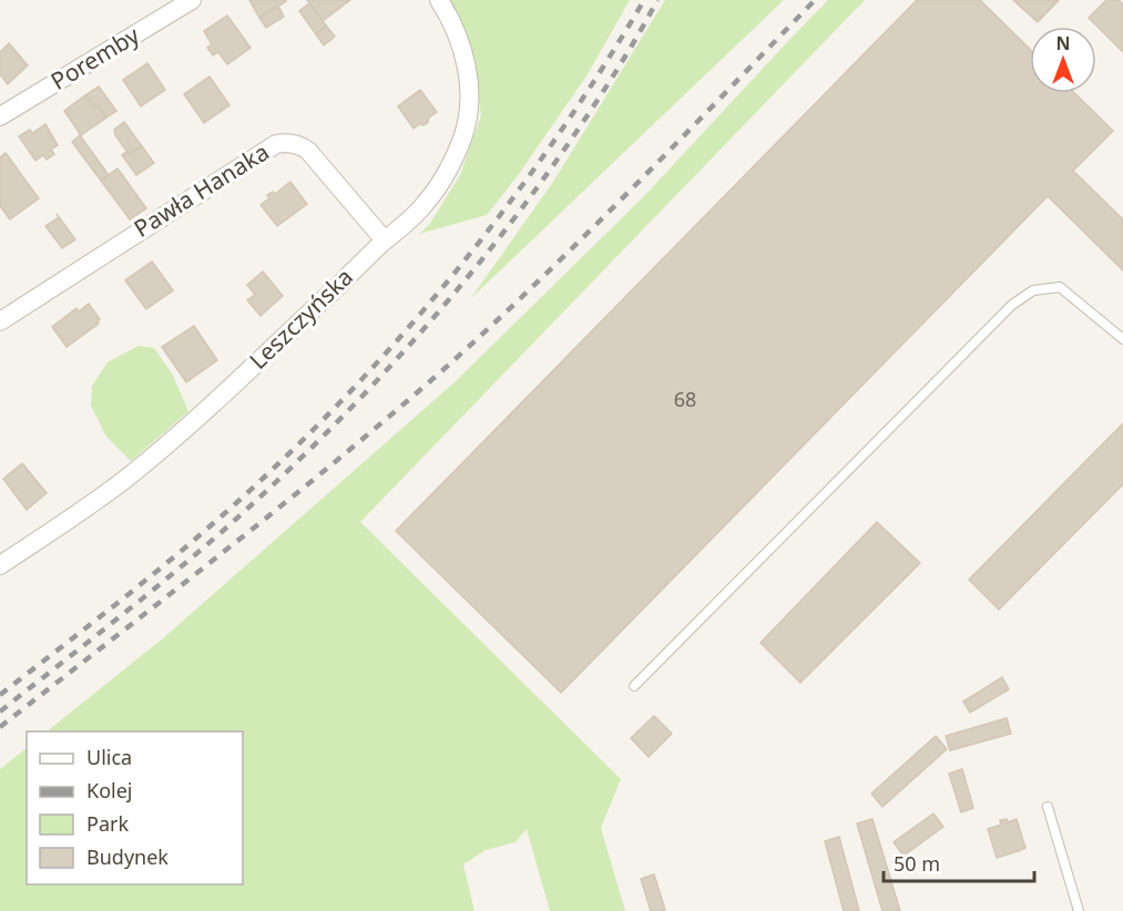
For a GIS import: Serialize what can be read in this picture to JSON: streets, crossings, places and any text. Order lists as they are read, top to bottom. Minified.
{"streets":{"street":["Poremby","Pawła Hanaka","Leszczyńska"]},"crossings":[["Pawła Hanaka","Leszczyńska"]],"house_numbers":["68"],"legend":["Ulica","Kolej","Park","Budynek"],"scale_bar":"50 m","north":"top"}
